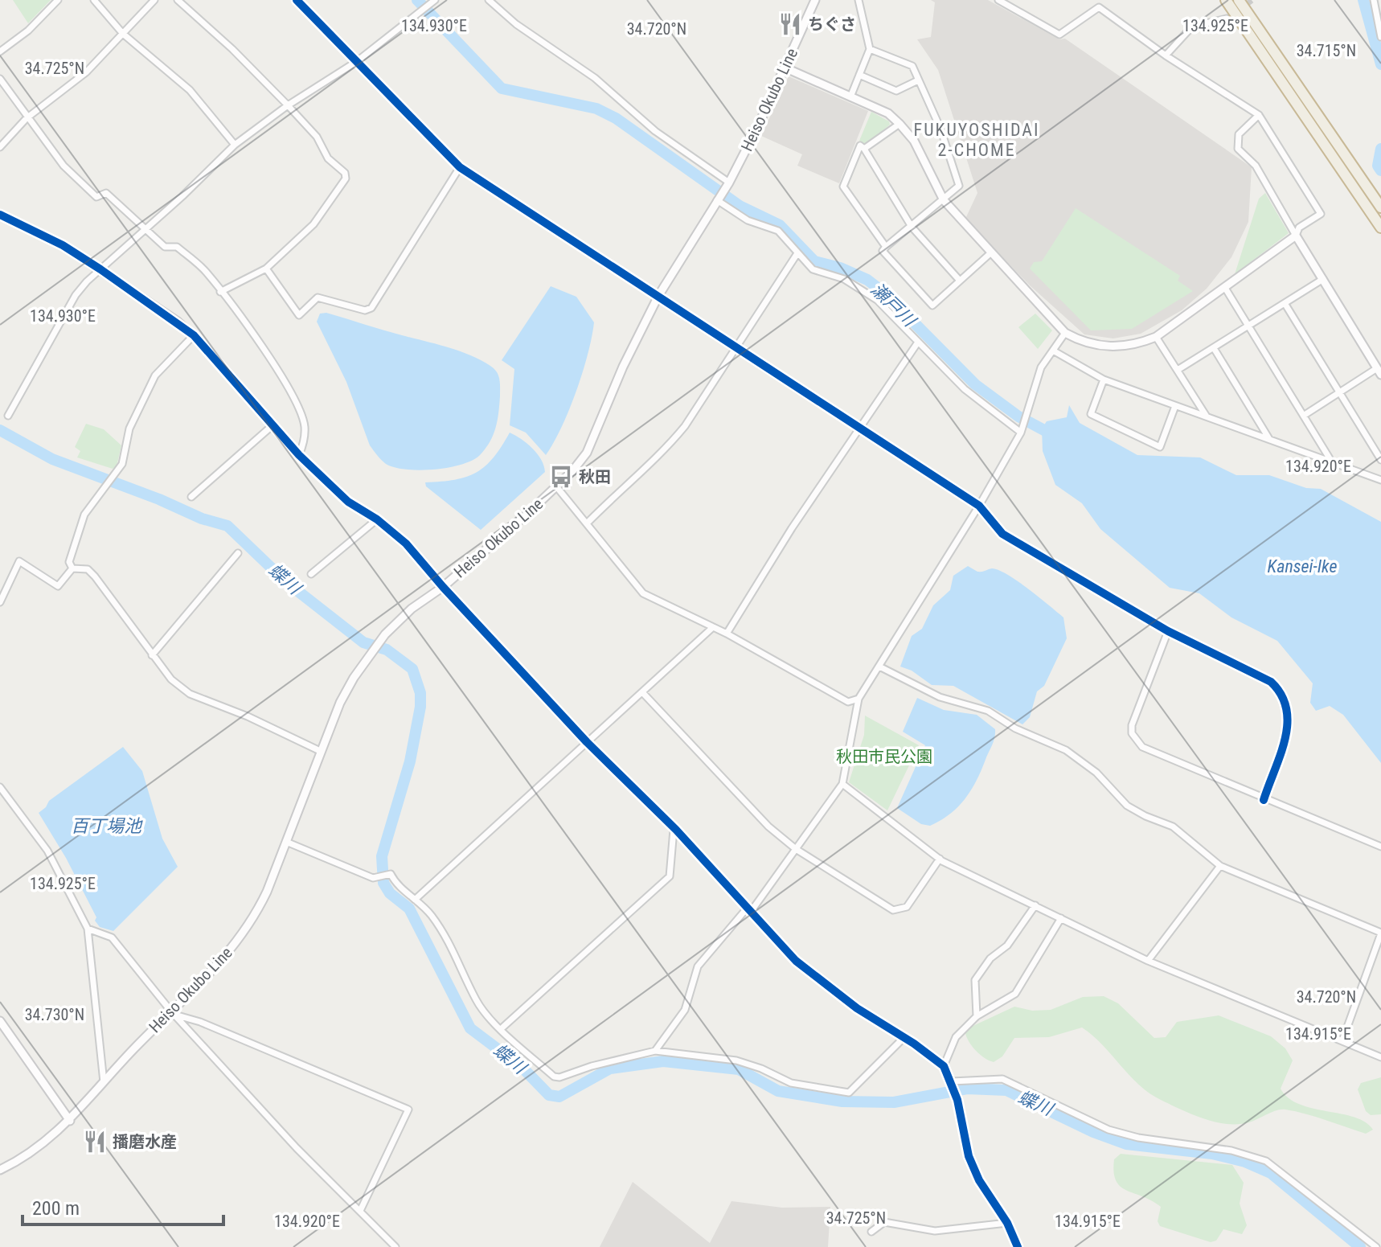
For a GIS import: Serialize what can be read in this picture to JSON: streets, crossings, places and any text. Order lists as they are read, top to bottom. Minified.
{"streets":{"street":["Heiso Okubo Line"]},"districts":["FUKUYOSHIDAI 2-CHOME"],"water":["瀬戸川","Kansei-Ike","蝶川","百丁場池"],"parks":["秋田市民公園"],"places":{"restaurant":["ちぐさ","播磨水産"],"bus stop":["秋田"]},"scale_bar":"200 m","coordinates":["134.930°E","134.925°E","34.720°N","34.715°N","34.725°N","134.920°E","34.730°N","134.915°E"]}
